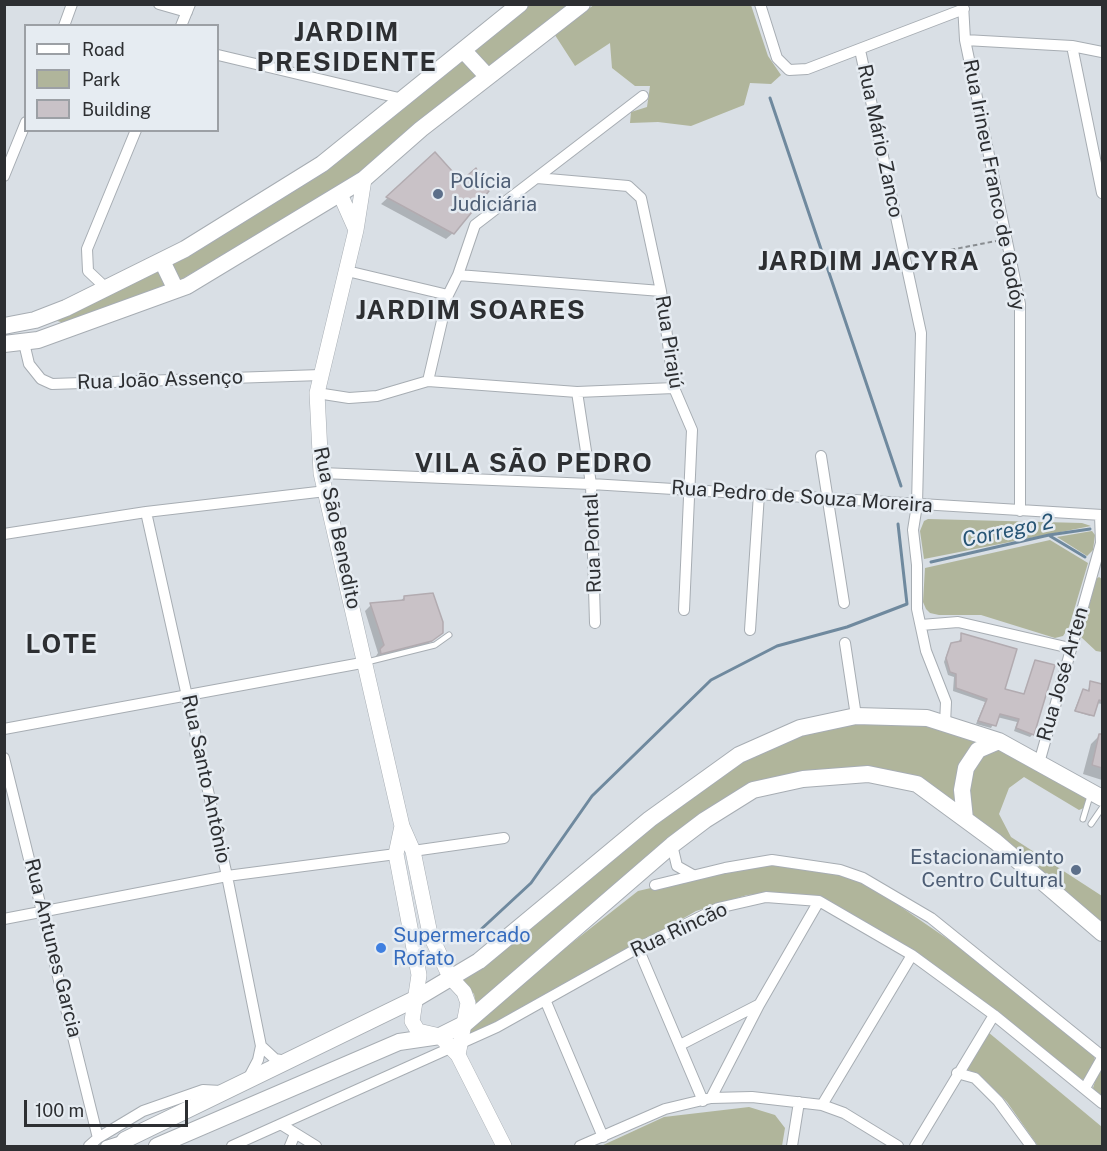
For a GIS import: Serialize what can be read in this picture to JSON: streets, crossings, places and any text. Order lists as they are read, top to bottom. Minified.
{"streets":{"main road":["Rua São Benedito"],"street":["Rua Mário Zanco","Rua Irineu Franco de Godóy","Rua Pirajú","Rua João Assenço","Rua Pedro de Souza Moreira","Rua Pontal","Rua José Arten","Rua Santo Antônio","Rua Rincão","Rua Antunes Garcia"]},"crossings":[["Rua Mário Zanco","Rua Pedro de Souza Moreira"],["Rua Irineu Franco de Godóy","Rua Pedro de Souza Moreira"],["Rua Pirajú","Rua Pedro de Souza Moreira"],["Rua João Assenço","Rua São Benedito"],["Rua Pedro de Souza Moreira","Rua São Benedito"],["Rua Pedro de Souza Moreira","Rua Pontal"],["Rua Pedro de Souza Moreira","Rua José Arten"]],"districts":["JARDIM PRESIDENTE","JARDIM JACYRA","JARDIM SOARES","VILA SÃO PEDRO","LOTE"],"water":["Corrego 2"],"places":["Polícia Judiciária","Estacionamiento Centro Cultural","Supermercado Rofato"],"legend":["Road","Park","Building"],"scale_bar":"100 m"}
